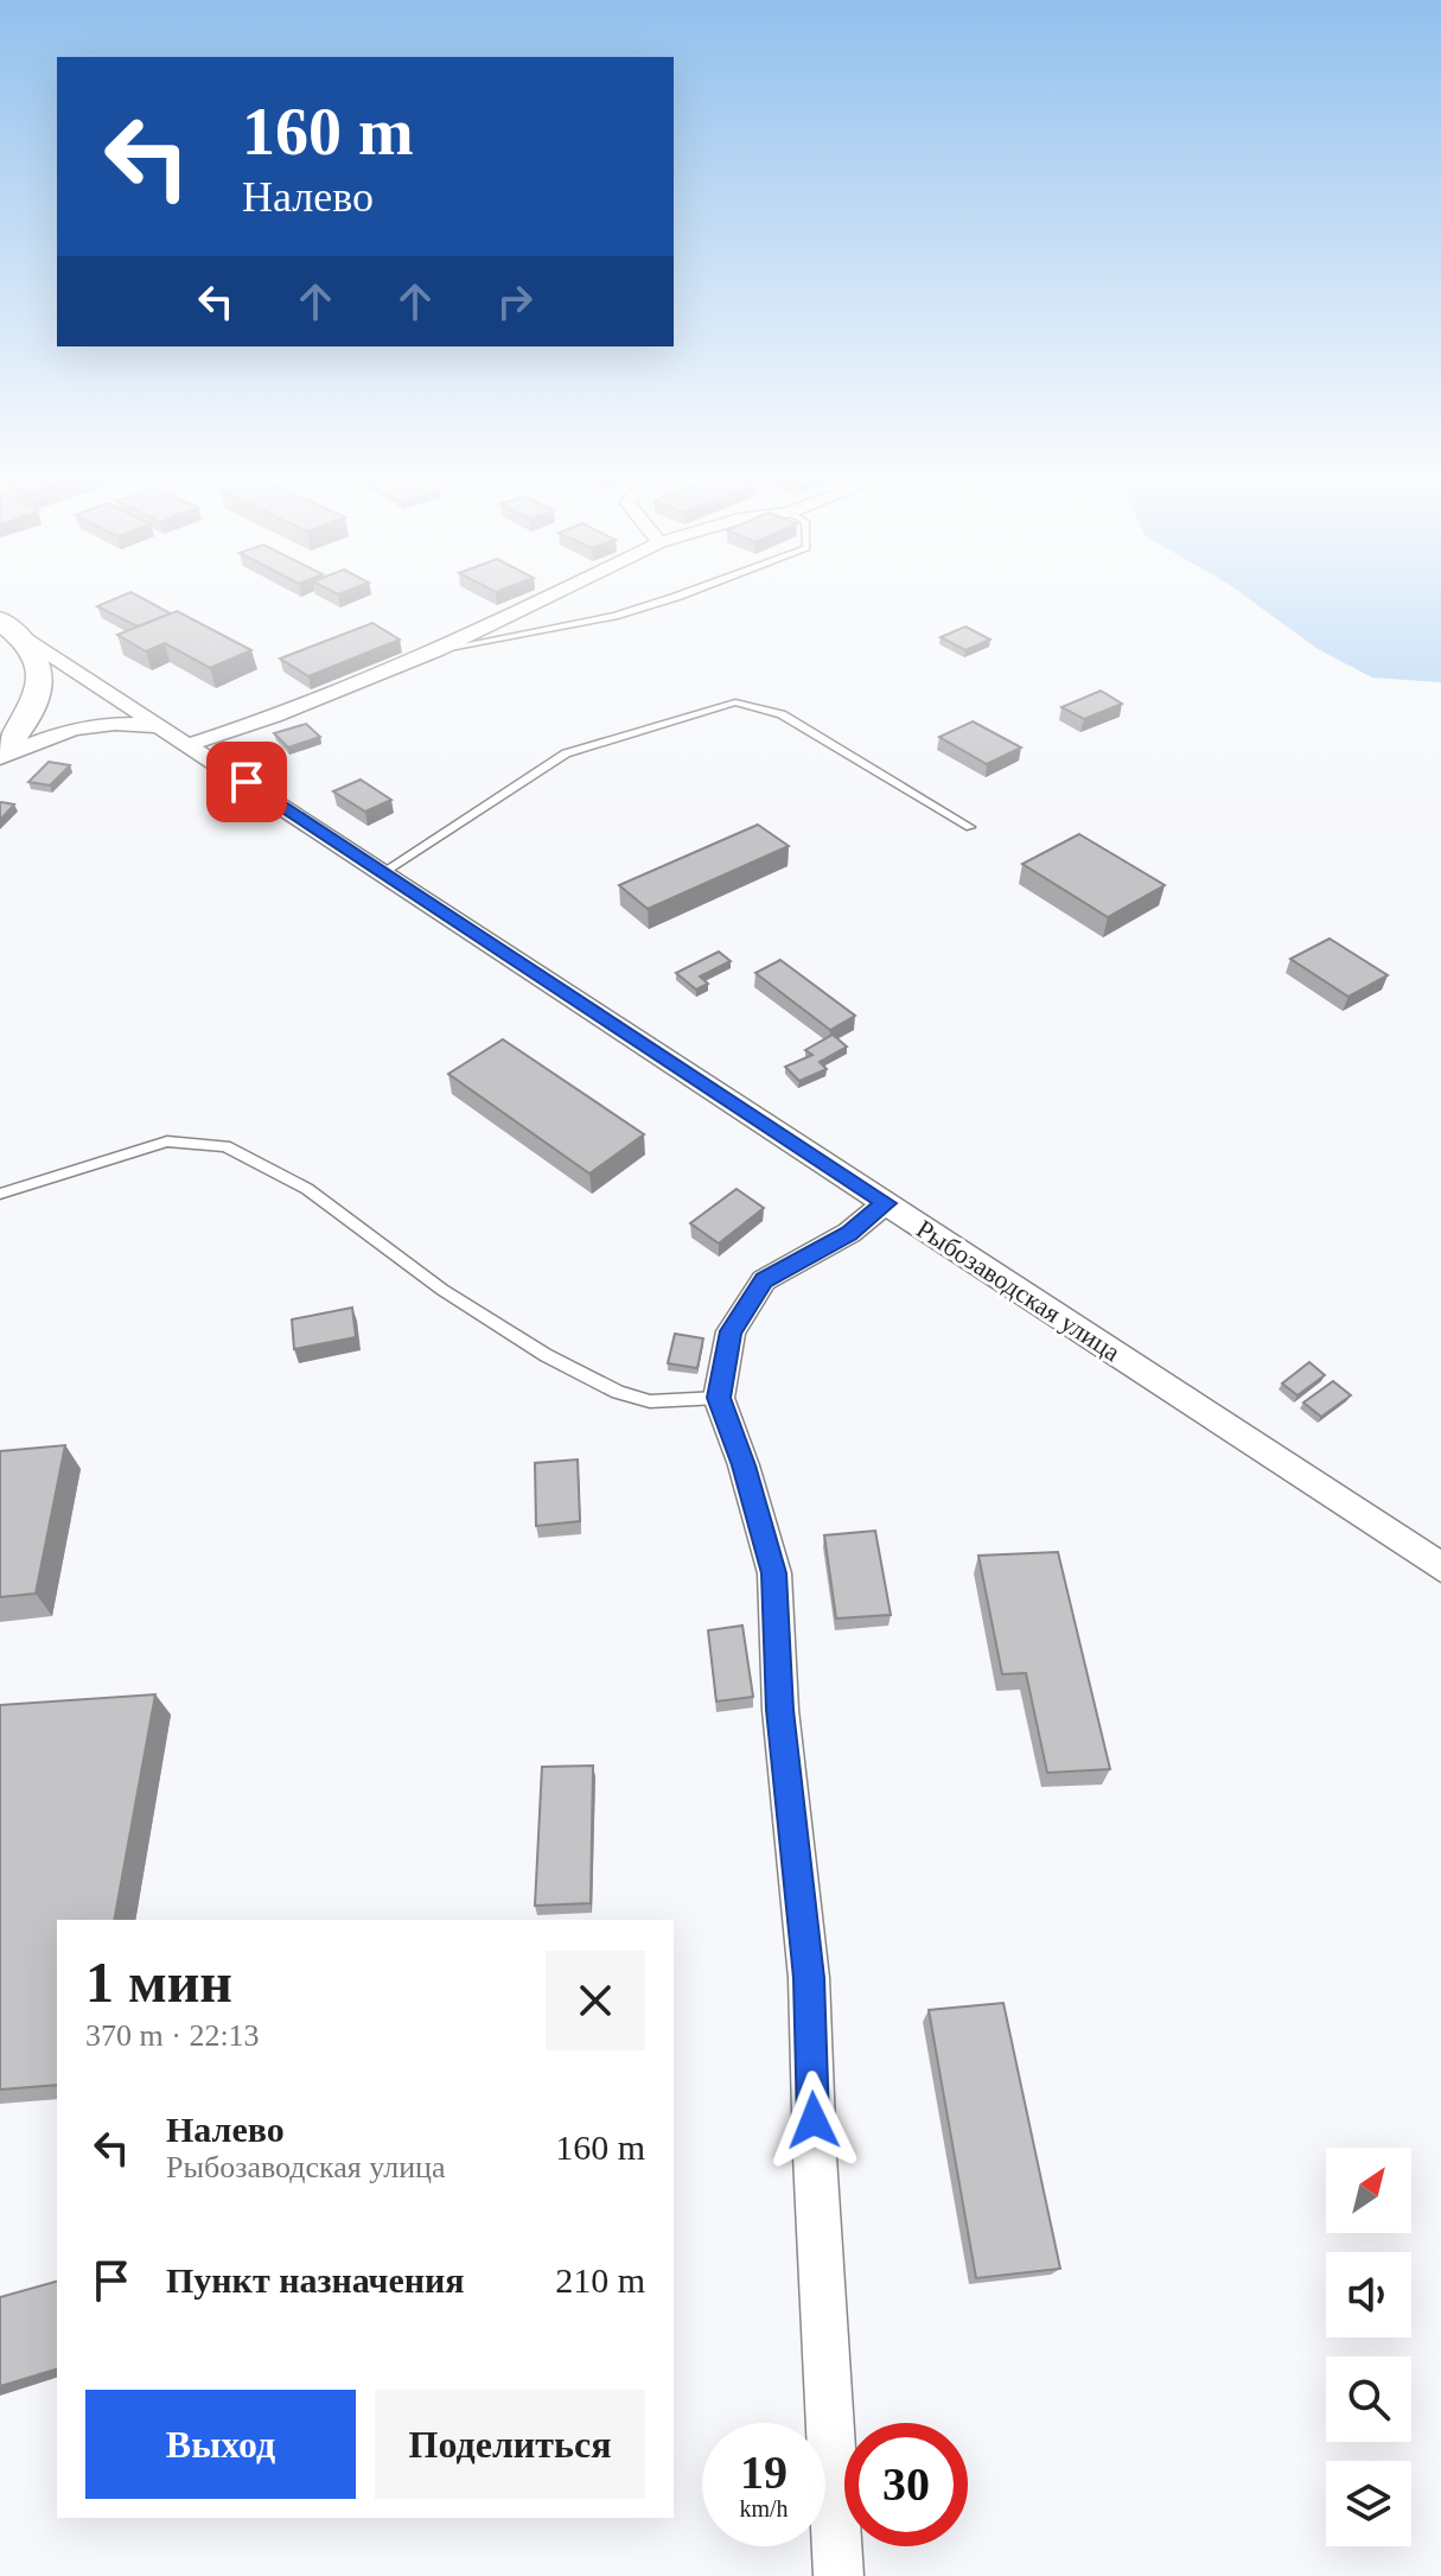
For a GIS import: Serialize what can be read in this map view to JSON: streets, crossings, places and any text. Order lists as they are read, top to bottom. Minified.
{"streets":{"street":["Рыбозаводская улица"]},"north":"top right","page":{"turn":["160 m","Налево"],"heading":["1 мин","370 m · 22:13"],"list":[{"name":"Налево","note":"Рыбозаводская улица","value":"160 m"},{"name":"Пункт назначения","value":"210 m"}],"buttons":["Выход","Поделиться"],"speed":"19 km/h","limit":"30"}}
